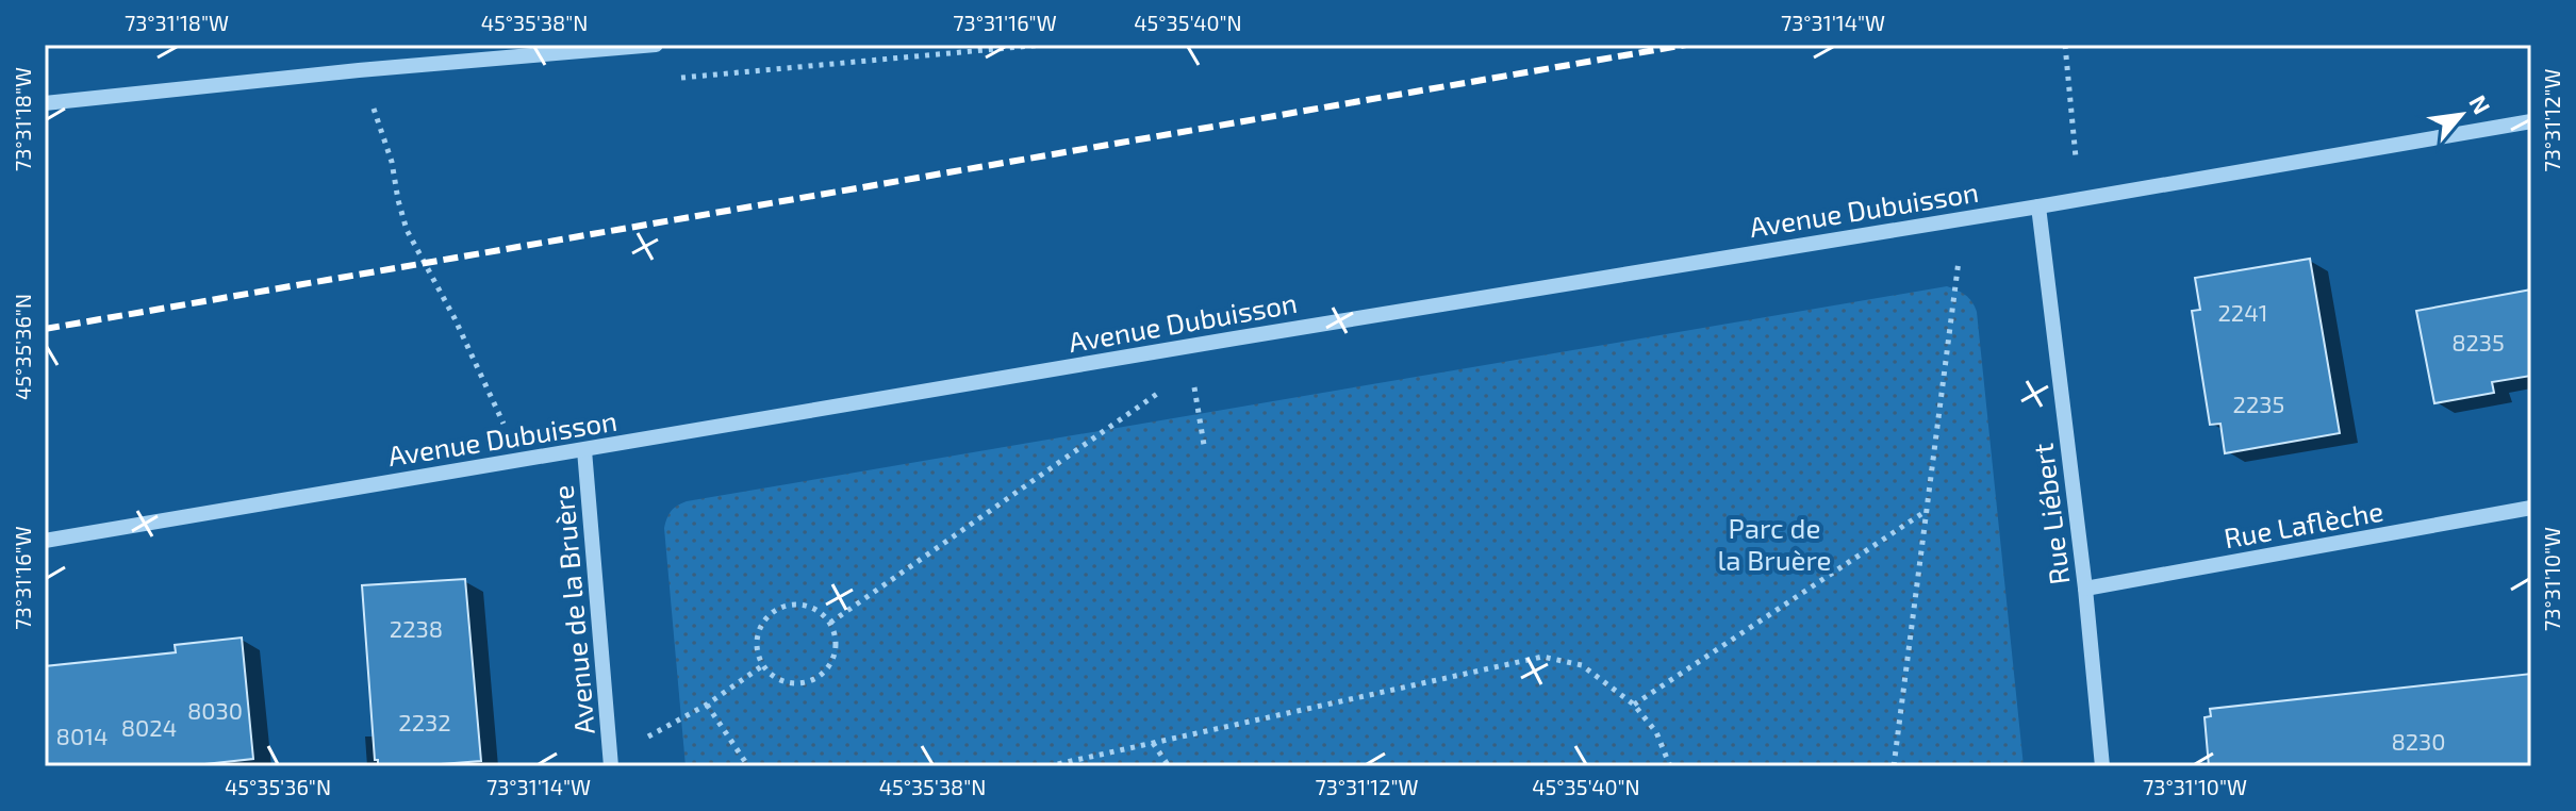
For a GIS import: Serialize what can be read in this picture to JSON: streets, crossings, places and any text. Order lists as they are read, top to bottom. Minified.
{"streets":{"street":["Avenue Dubuisson","Rue Liébert","Rue Laflèche","Avenue de la Bruère"]},"crossings":[["Avenue Dubuisson","Rue Liébert"],["Avenue Dubuisson","Avenue de la Bruère"],["Rue Liébert","Rue Laflèche"]],"parks":["Parc de la Bruère"],"house_numbers":["2241","8235","2235","2238","8030","2232","8024","8014","8230"],"north":"top right","coordinates":["73°31'18\"W","45°35'38\"N","73°31'16\"W","45°35'40\"N","73°31'14\"W","73°31'12\"W","45°35'36\"N","73°31'10\"W"]}
